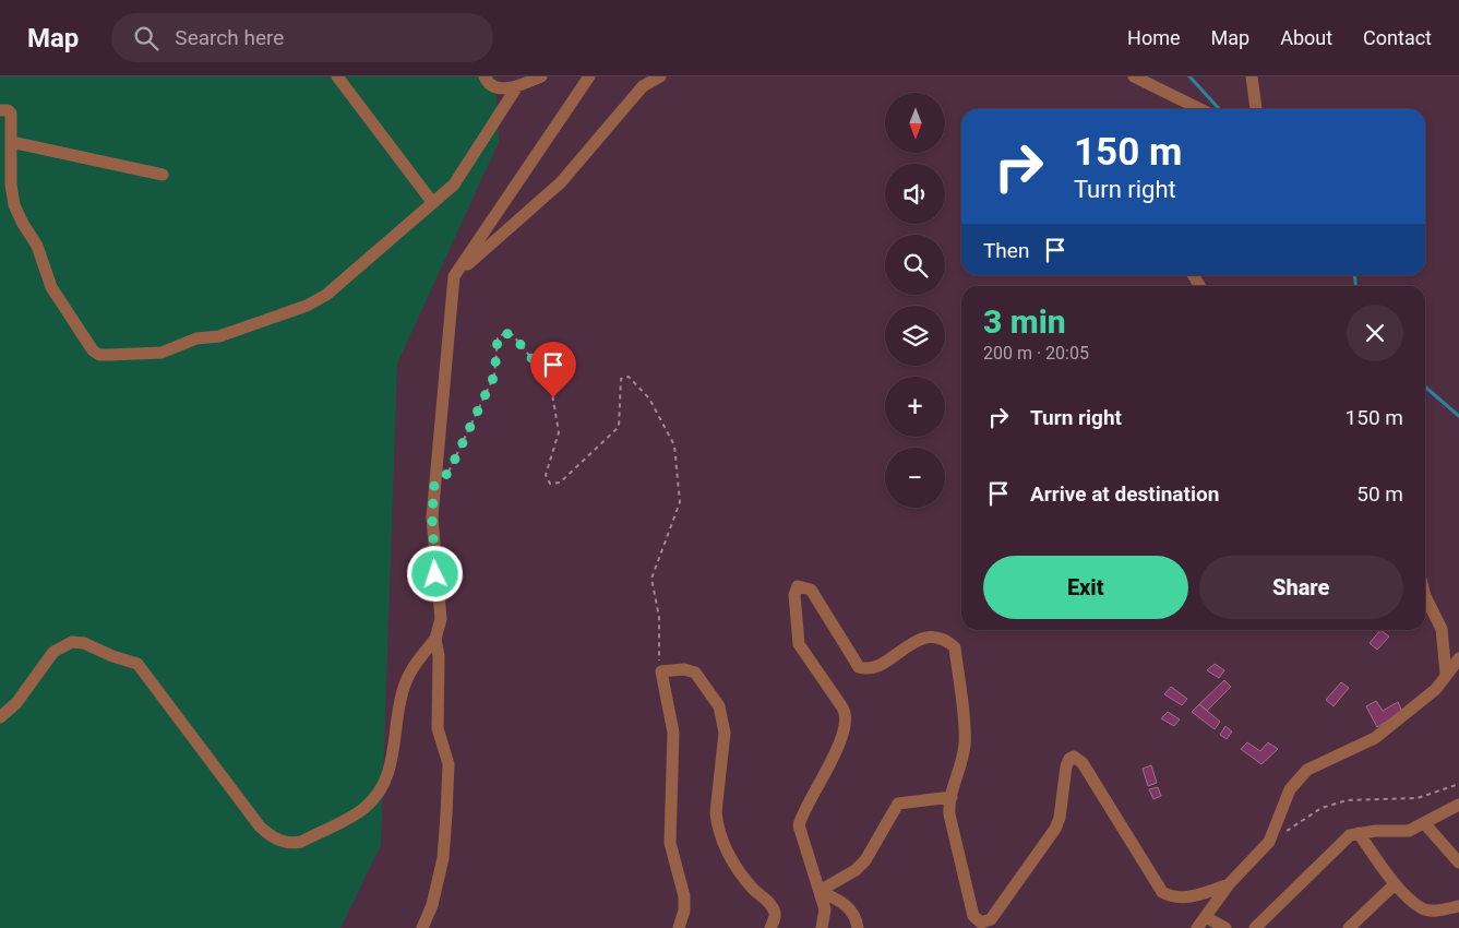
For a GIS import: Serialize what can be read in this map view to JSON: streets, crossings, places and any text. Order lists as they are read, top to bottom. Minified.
{"north":"bottom","page":{"header":"Map","search":"Search here","nav":["Home","Map","About","Contact"],"map_buttons":["+","−"],"turn":["150 m","Turn right"],"then":"Then","heading":["3 min","200 m · 20:05"],"list":[{"name":"Turn right","value":"150 m"},{"name":"Arrive at destination","value":"50 m"}],"buttons":["Exit","Share"]}}
